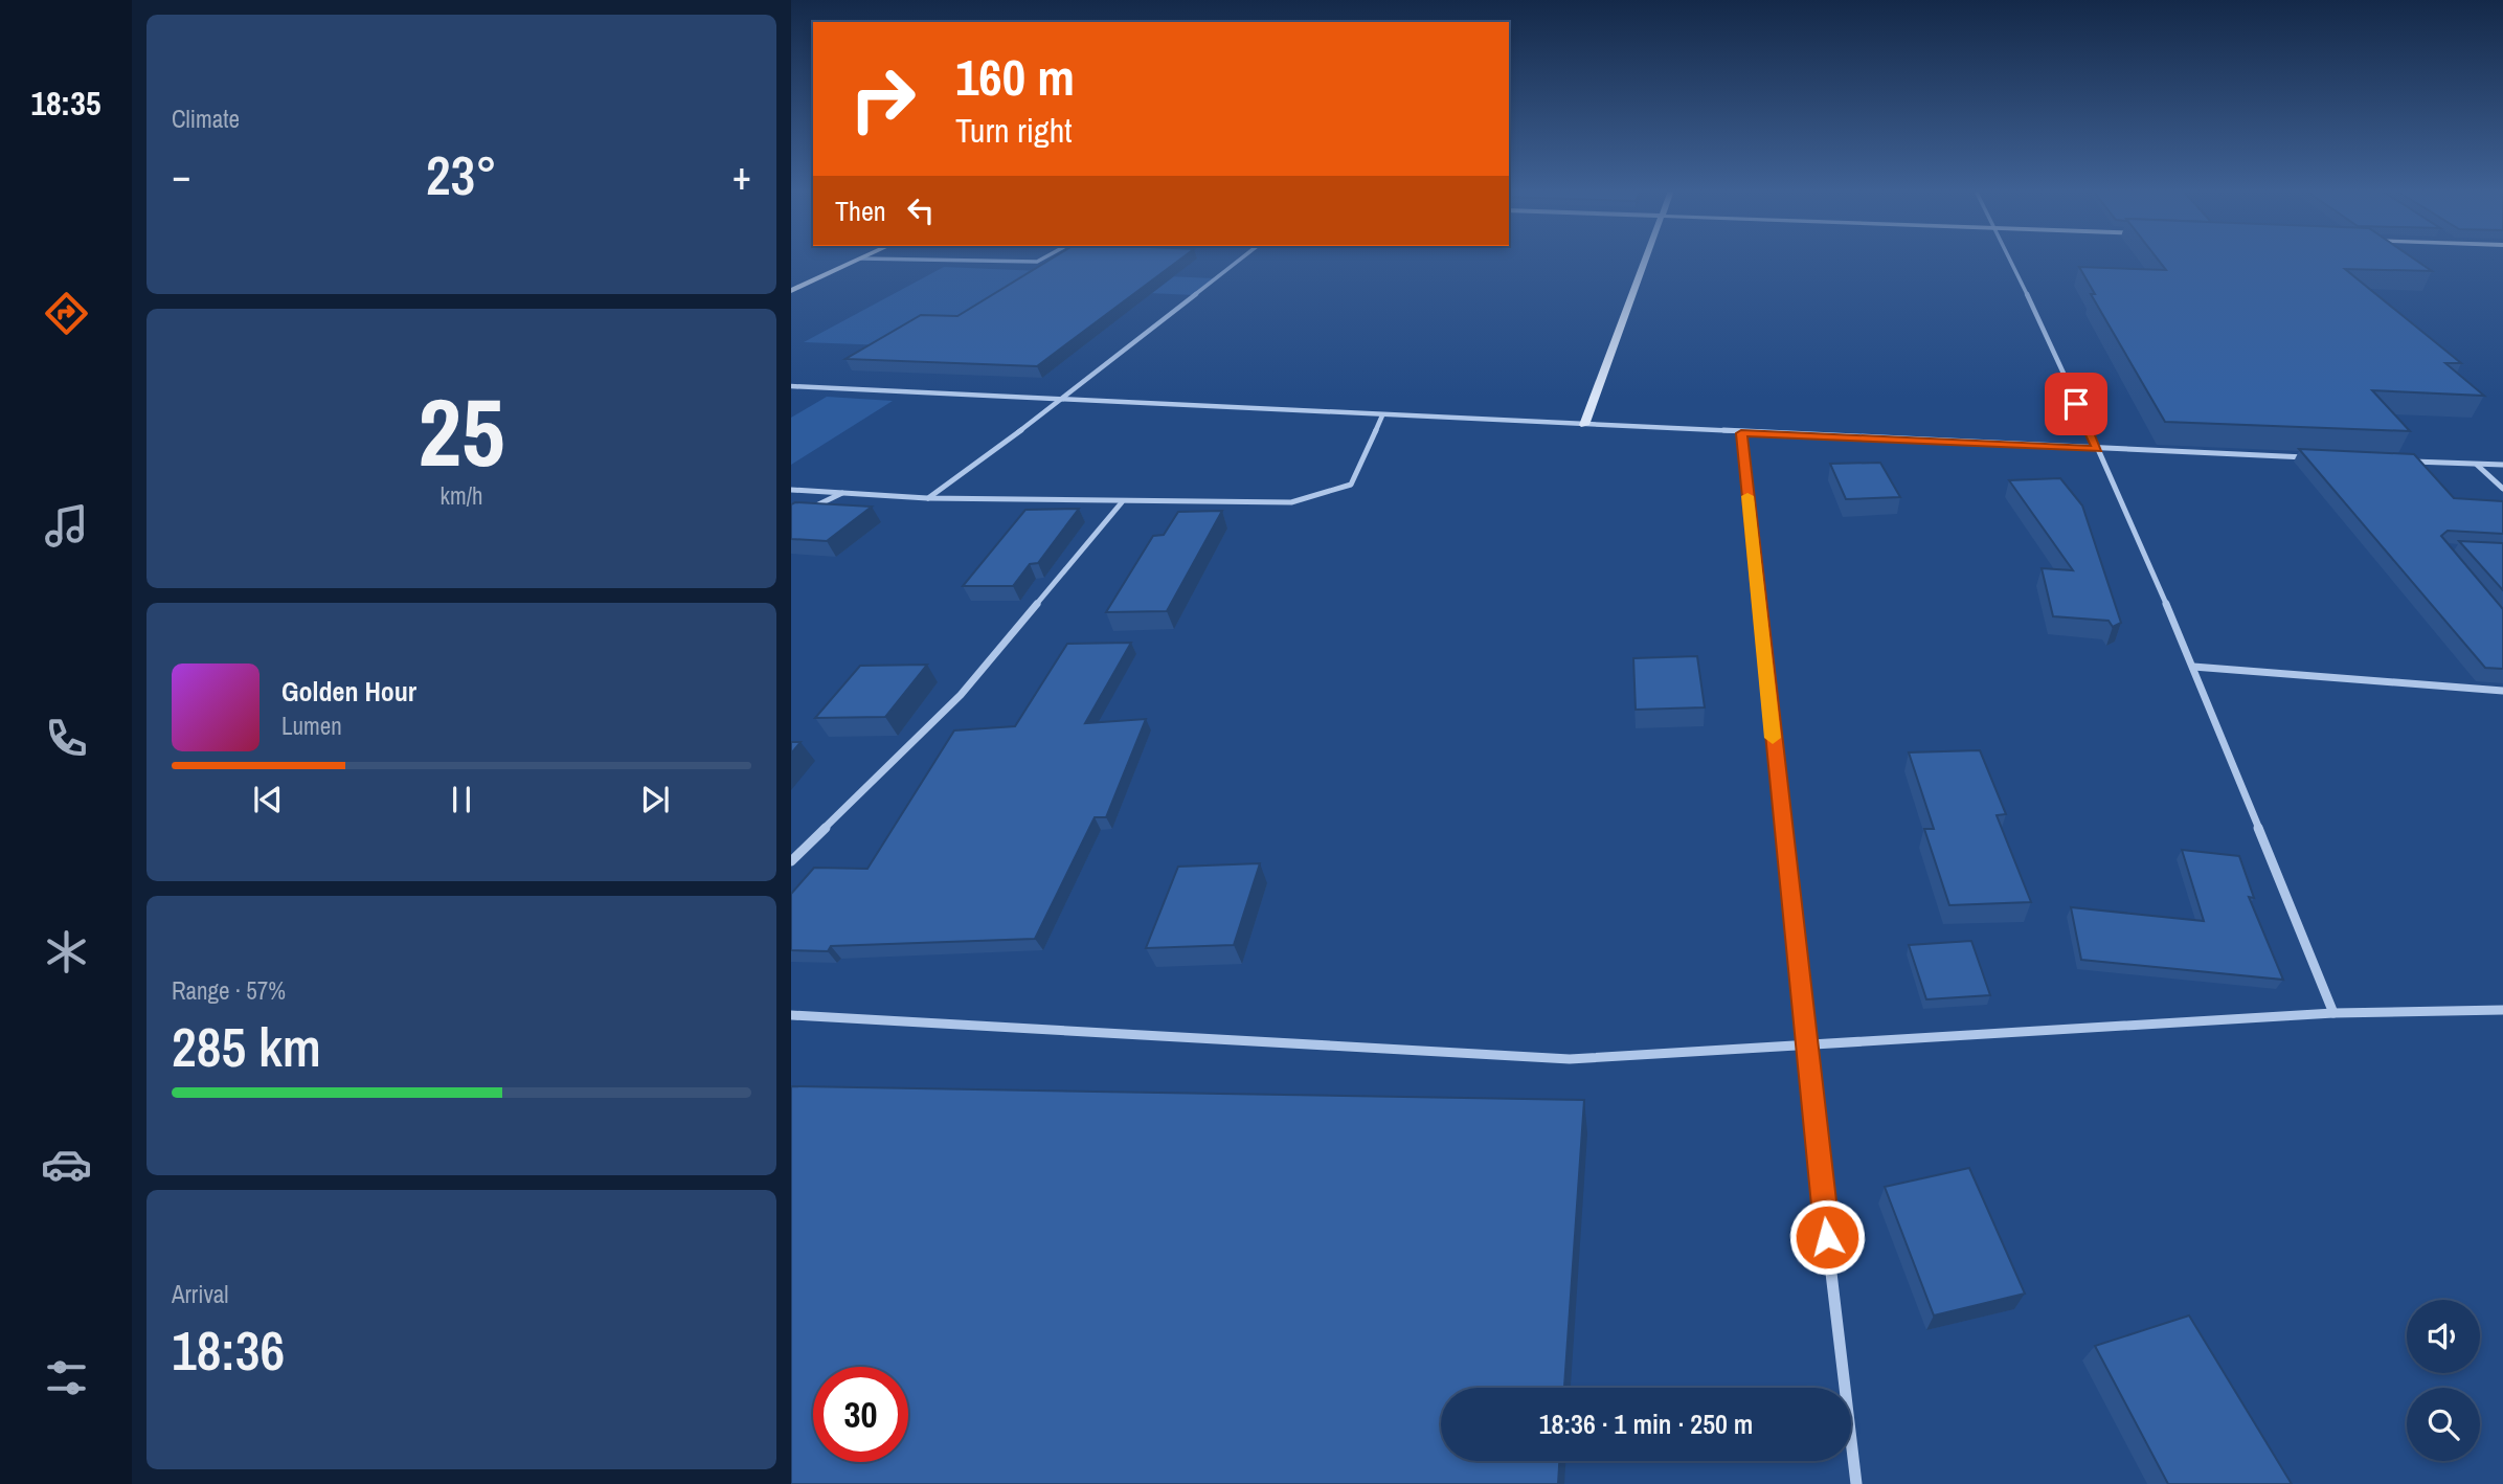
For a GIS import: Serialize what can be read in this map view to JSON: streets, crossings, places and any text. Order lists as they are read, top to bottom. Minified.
{"page":{"tabs":"18:35","tile":["Climate",["25","km/h"],["Range · 57%","285 km"],["Arrival","18:36"]],"turn":["160 m","Turn right"],"heat":["−","23°","+"],"then":"Then","song":["Golden Hour","Lumen"],"limit":"30","trip":"18:36 · 1 min · 250 m"}}
